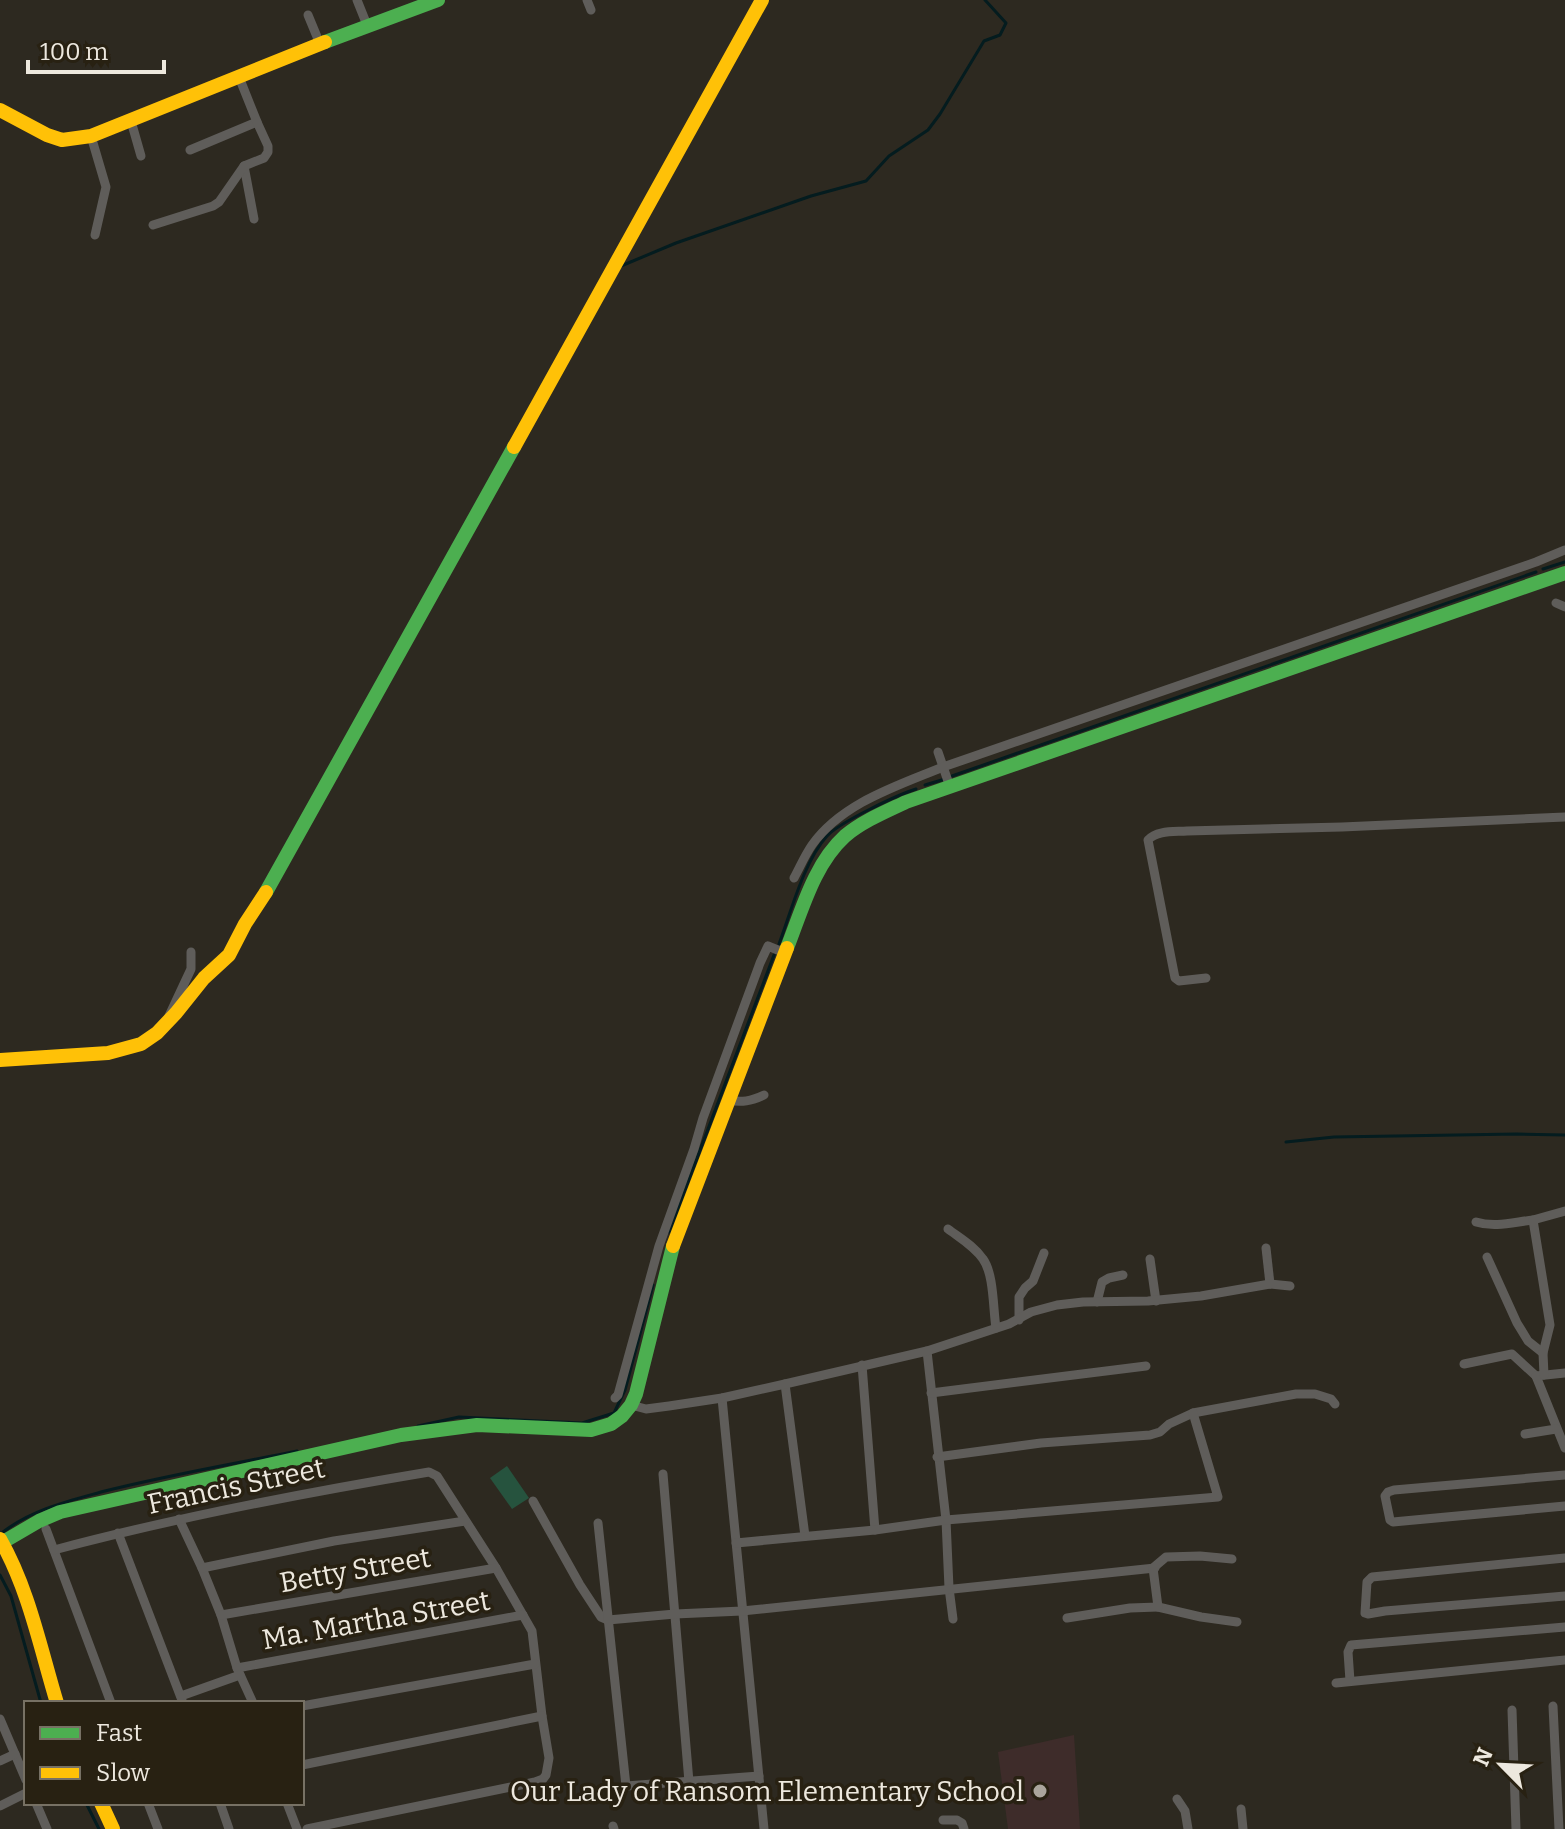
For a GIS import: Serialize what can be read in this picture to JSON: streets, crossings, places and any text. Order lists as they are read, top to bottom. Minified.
{"streets":{"street":["Francis Street","Betty Street","Ma. Martha Street"]},"places":["Our Lady of Ransom Elementary School"],"legend":["Fast","Slow"],"scale_bar":"100 m","north":"top left"}
